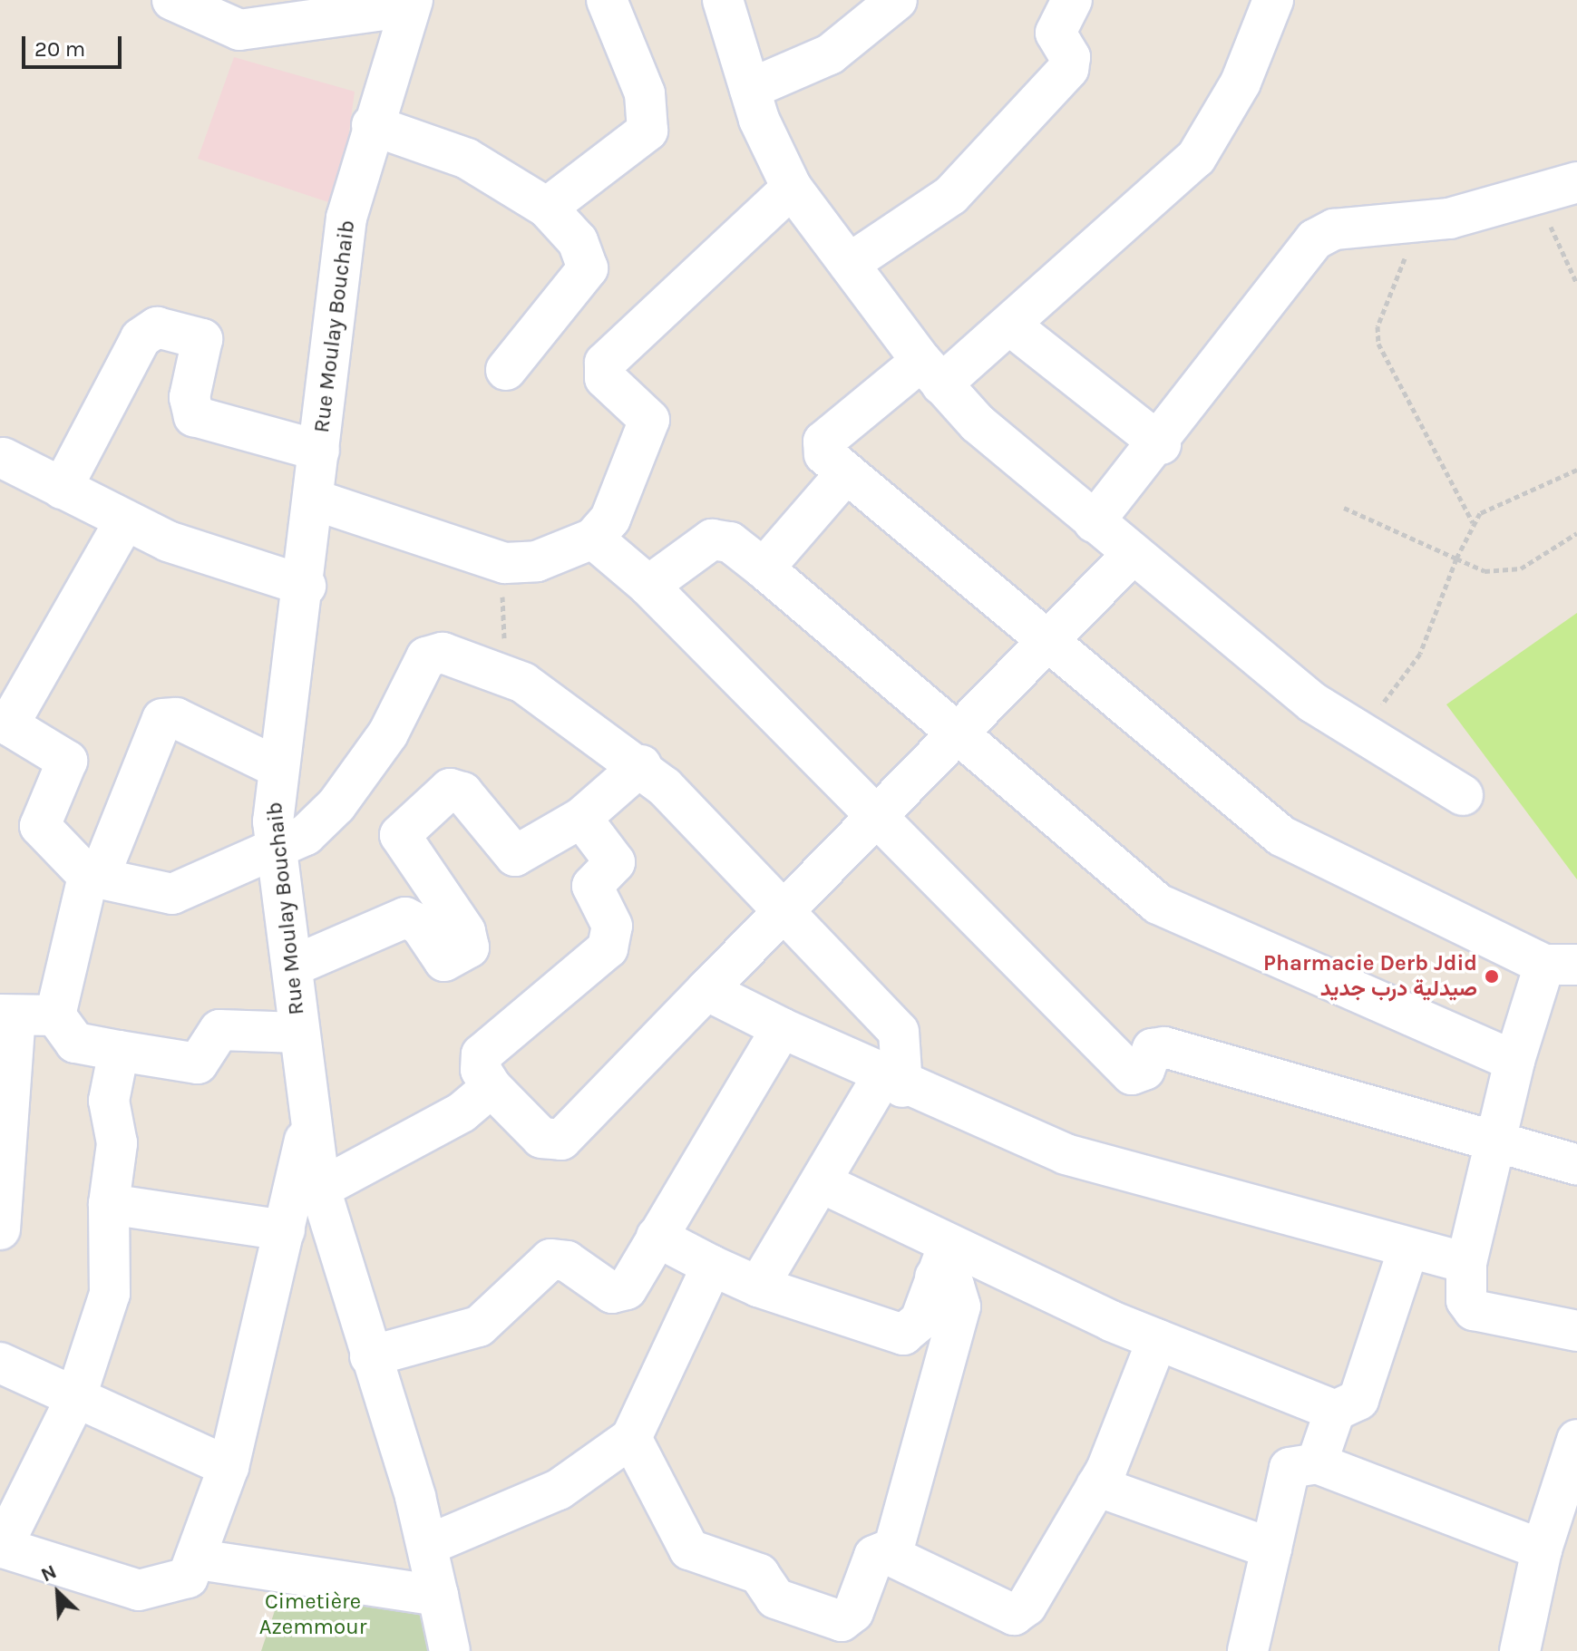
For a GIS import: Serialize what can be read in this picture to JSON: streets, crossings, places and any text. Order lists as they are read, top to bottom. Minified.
{"streets":{"street":["Rue Moulay Bouchaib"]},"parks":["Cimetière Azemmour"],"places":["Pharmacie Derb Jdid صيدلية درب جديد"],"scale_bar":"20 m","north":"top left"}
